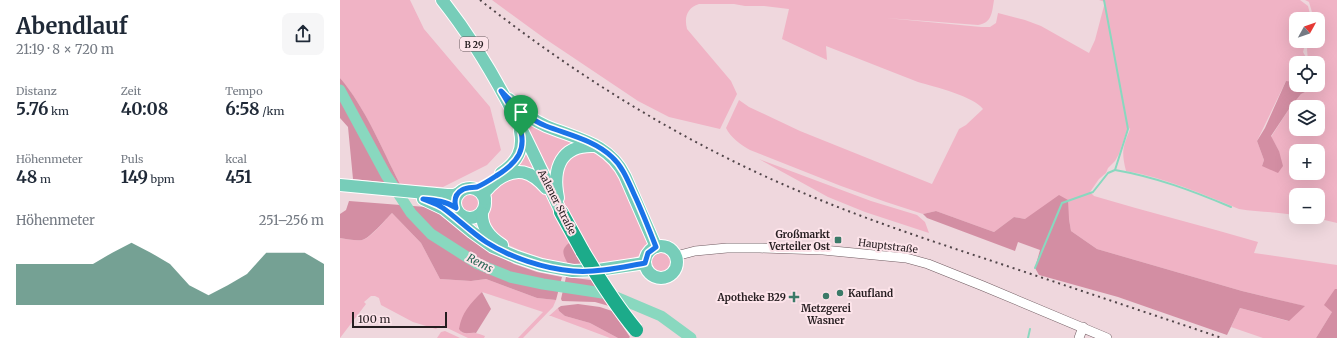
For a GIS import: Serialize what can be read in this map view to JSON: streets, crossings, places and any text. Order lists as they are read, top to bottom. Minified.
{"streets":{"highway":["B 29","Aalener Straße"],"street":["Hauptstraße"]},"water":["Rems"],"places":{"transit":["Großmarkt Verteiler Ost"],"other":["Kaufland","Metzgerei Wasner"],"health":["Apotheke B29"]},"scale_bar":"100 m","north":"top right","page":{"heading":["Abendlauf","21:19 · 8 × 720 m"],"map_buttons":["+","−"],"stats":[["Distanz","5.76 km"],["Zeit","40:08"],["Tempo","6:58 /km"],["Höhenmeter","48 m"],["Puls","149 bpm"],["kcal","451"]],"chart":["Höhenmeter","251–256 m"],"scale":"100 m"}}
